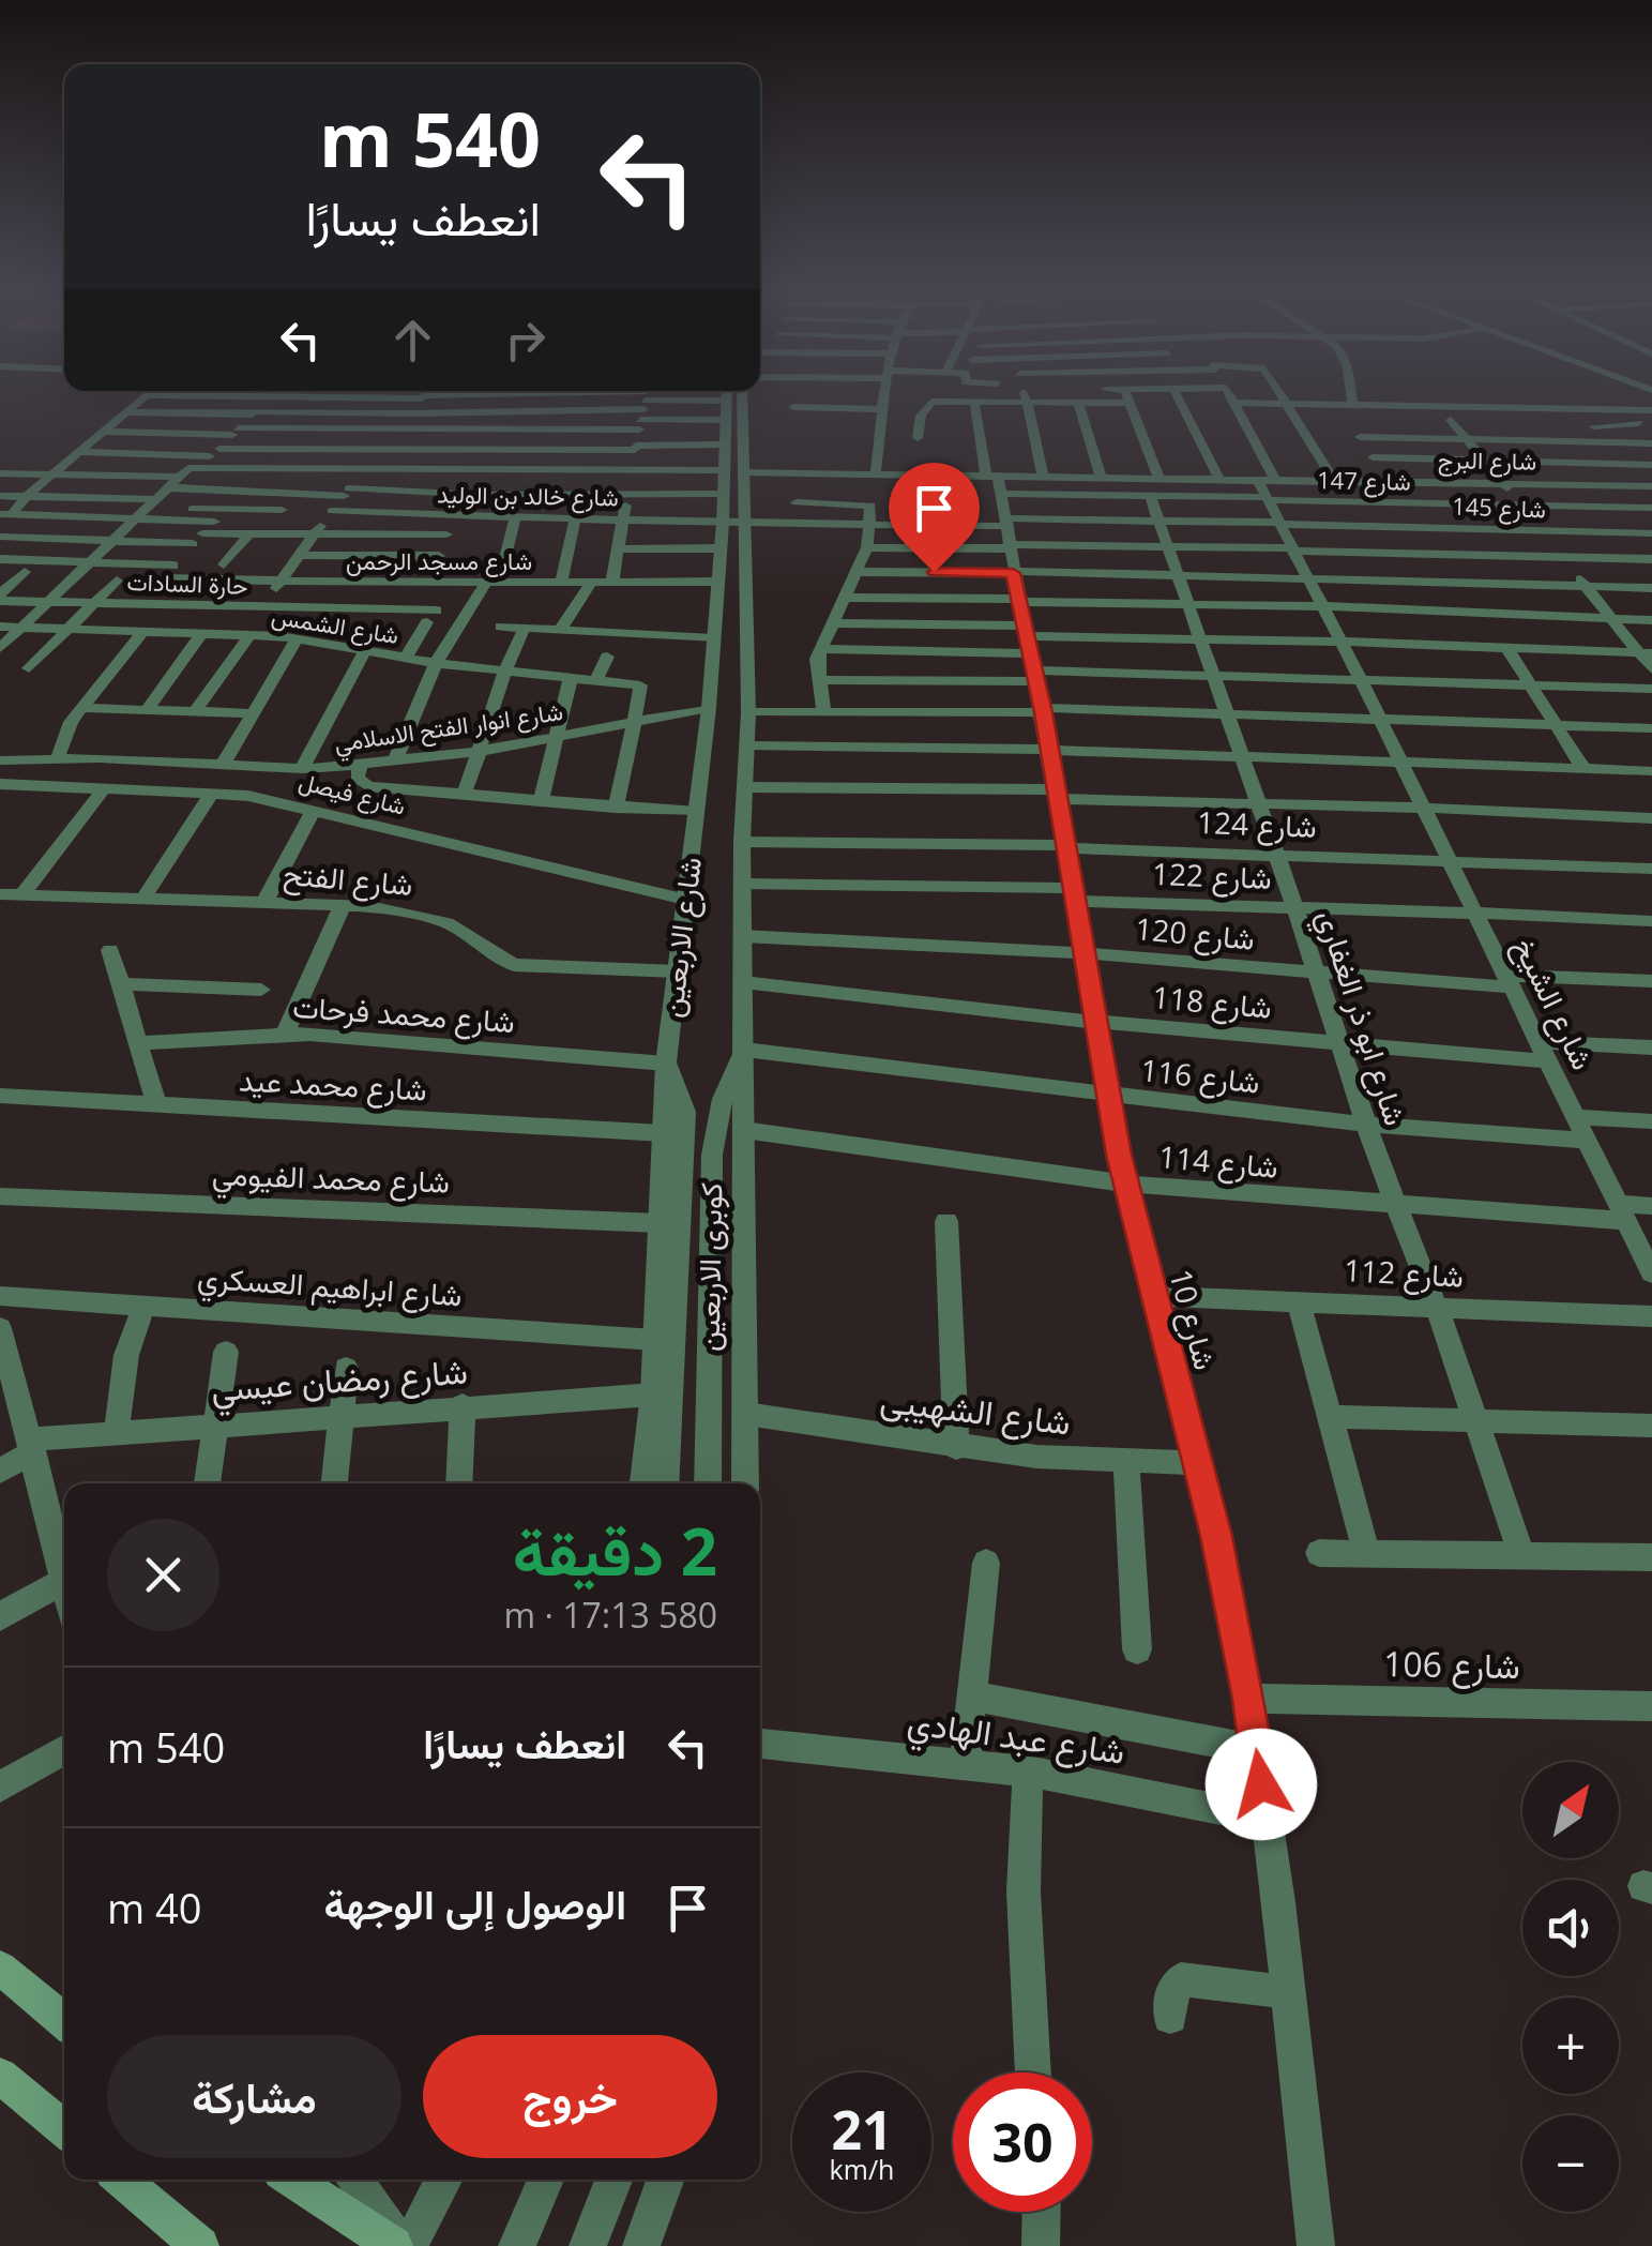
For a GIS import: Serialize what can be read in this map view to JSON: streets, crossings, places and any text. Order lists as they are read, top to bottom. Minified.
{"streets":{"street":["شارع البرج","شارع 147","شارع خالد بن الوليد","شارع 145","شارع مسجد الرحمن","حارة السادات","شارع الشمس","شارع انوار الفتح الاسلامي","شارع فيصل","شارع 124","شارع 122","شارع الفتح","شارع 120","شارع الاربعين","شارع 118","شارع الشيخ","شارع محمد فرحات","شارع ابو ذر الغفاري","شارع 116","شارع محمد عيد","شارع 114","شارع محمد الفيومي","كوبرى الاربعين","شارع 112","شارع ابراهيم العسكري","شارع 10","شارع رمضان عيسي","شارع الشهيبى","شارع 106","شارع عبد الهادي"]},"crossings":[["شارع البرج","شارع 147"],["شارع البرج","شارع خالد بن الوليد"],["شارع البرج","شارع 145"],["شارع البرج","شارع الاربعين"],["شارع البرج","شارع الشيخ"],["شارع البرج","شارع ابو ذر الغفاري"],["شارع البرج","شارع 10"],["شارع 147","شارع الشيخ"],["شارع 147","شارع ابو ذر الغفاري"],["شارع خالد بن الوليد","شارع 145"],["شارع خالد بن الوليد","شارع الاربعين"],["شارع خالد بن الوليد","شارع 10"],["شارع 145","شارع الشيخ"],["شارع 145","شارع ابو ذر الغفاري"],["شارع 145","شارع 10"],["شارع مسجد الرحمن","شارع الاربعين"],["حارة السادات","شارع الشمس"],["شارع الشمس","شارع انوار الفتح الاسلامي"],["شارع انوار الفتح الاسلامي","شارع الاربعين"],["شارع فيصل","شارع الاربعين"],["شارع 124","شارع الاربعين"],["شارع 124","شارع الشيخ"],["شارع 124","شارع ابو ذر الغفاري"],["شارع 124","شارع 10"],["شارع 122","شارع الاربعين"],["شارع 122","شارع الشيخ"],["شارع 122","شارع ابو ذر الغفاري"],["شارع 122","شارع 10"],["شارع الفتح","شارع الاربعين"],["شارع 120","شارع الاربعين"],["شارع 120","شارع الشيخ"],["شارع 120","شارع ابو ذر الغفاري"],["شارع 120","شارع 10"],["شارع الاربعين","شارع 118"],["شارع الاربعين","شارع محمد فرحات"],["شارع الاربعين","شارع 116"],["شارع الاربعين","شارع محمد عيد"],["شارع الاربعين","شارع 114"],["شارع الاربعين","شارع محمد الفيومي"],["شارع الاربعين","كوبرى الاربعين"],["شارع الاربعين","شارع ابراهيم العسكري"],["شارع الاربعين","شارع رمضان عيسي"],["شارع الاربعين","شارع الشهيبى"],["شارع 118","شارع الشيخ"],["شارع 118","شارع ابو ذر الغفاري"],["شارع 118","شارع 10"],["شارع الشيخ","شارع 116"],["شارع الشيخ","شارع 114"],["شارع محمد فرحات","كوبرى الاربعين"],["شارع ابو ذر الغفاري","شارع 116"],["شارع ابو ذر الغفاري","شارع 114"],["شارع ابو ذر الغفاري","شارع 112"],["شارع 116","كوبرى الاربعين"],["شارع 116","شارع 10"],["شارع 114","شارع 10"],["شارع 112","شارع 10"],["شارع 10","شارع الشهيبى"],["شارع 10","شارع 106"],["شارع 10","شارع عبد الهادي"]],"north":"top right","page":{"turn":["540 m","انعطف يسارًا"],"heading":["2 دقيقة","580 m · 17:13"],"list":[{"name":"انعطف يسارًا","value":"540 m"},{"name":"الوصول إلى الوجهة","value":"40 m"}],"map_buttons":["+","−"],"buttons":["خروج","مشاركة"],"speed":"21 km/h","limit":"30"}}
